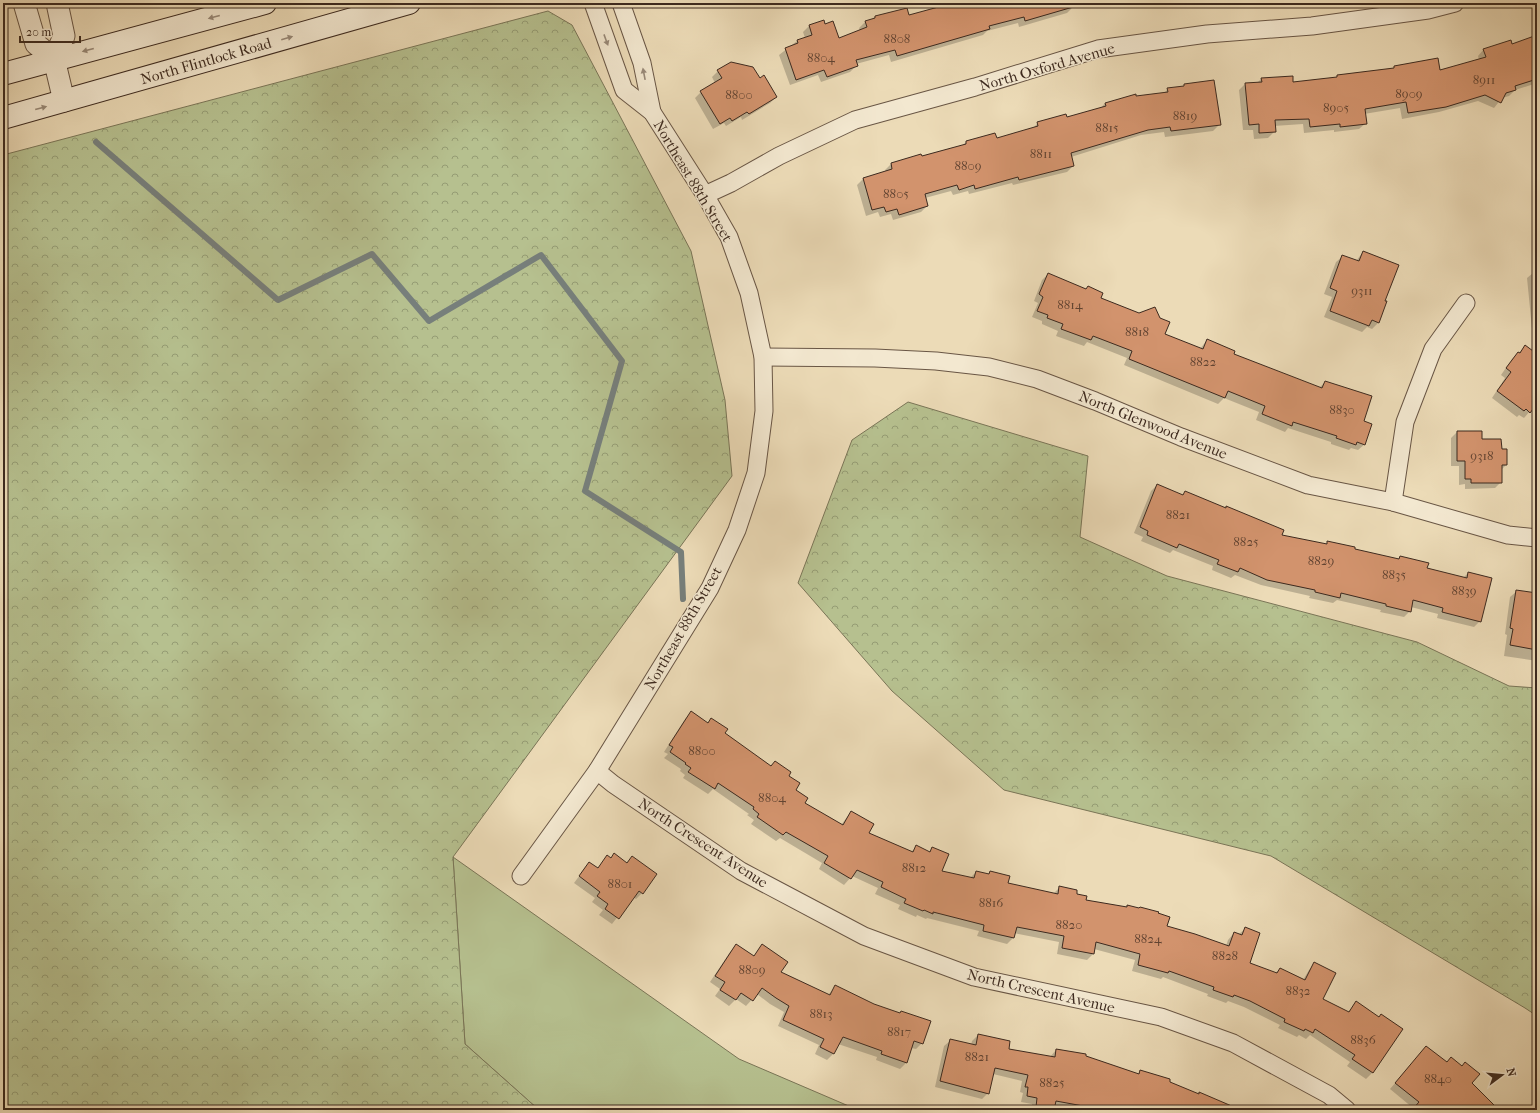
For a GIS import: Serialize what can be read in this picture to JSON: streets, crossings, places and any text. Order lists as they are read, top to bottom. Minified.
{"streets":{"main road":["North Flintlock Road"],"street":["North Oxford Avenue","Northeast 88th Street","North Glenwood Avenue","North Crescent Avenue"]},"crossings":[["North Oxford Avenue","Northeast 88th Street"],["Northeast 88th Street","North Glenwood Avenue"],["Northeast 88th Street","North Crescent Avenue"]],"house_numbers":["8808","8804","8911","8909","8800","8905","8819","8815","8811","8809","8805","9311","8814","8818","8822","8830","9318","8821","8825","8829","8835","8839","8800","8804","8812","8801","8816","8820","8824","8828","8809","8832","8813","8817","8836","8821","8840","8825"],"scale_bar":"20 m","north":"right"}
